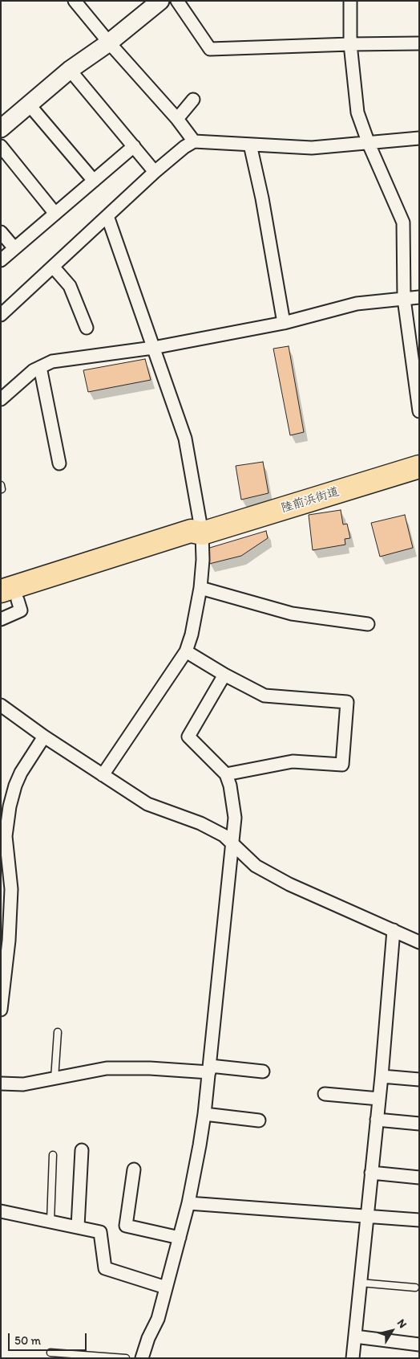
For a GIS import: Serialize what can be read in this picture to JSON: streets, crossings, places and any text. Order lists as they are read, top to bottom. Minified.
{"streets":{"highway":["陸前浜街道"]},"scale_bar":"50 m","north":"top right"}
